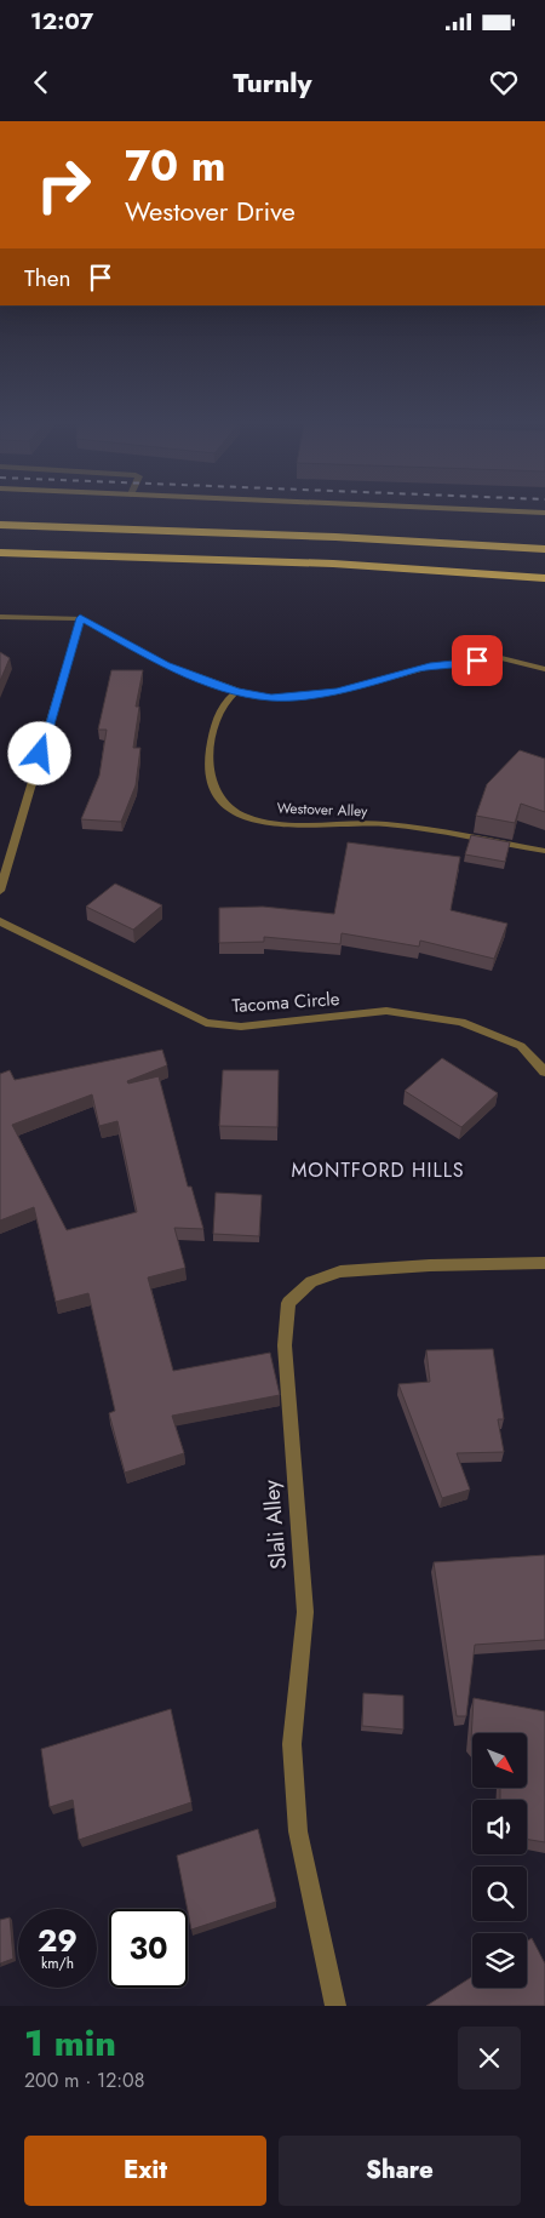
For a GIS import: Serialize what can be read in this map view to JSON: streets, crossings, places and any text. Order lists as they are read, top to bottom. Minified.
{"streets":{"street":["Westover Alley","Tacoma Circle","Slali Alley"]},"districts":["MONTFORD HILLS"],"north":"bottom right","page":{"status":"12:07","header":"Turnly","turn":["70 m","Westover Drive"],"then":"Then","speed":"29 km/h","limit":"30","heading":["1 min","200 m · 12:08"],"buttons":["Exit","Share"]}}
